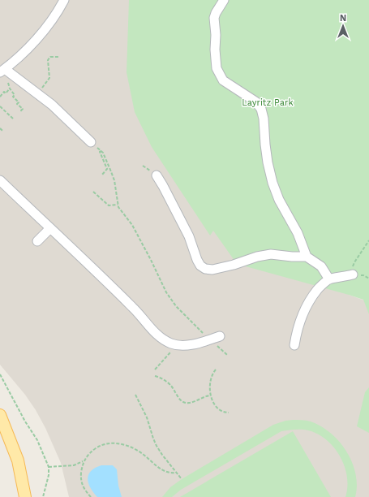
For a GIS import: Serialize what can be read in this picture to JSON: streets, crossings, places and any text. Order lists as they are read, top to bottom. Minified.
{"parks":["Layritz Park"],"north":"top"}
